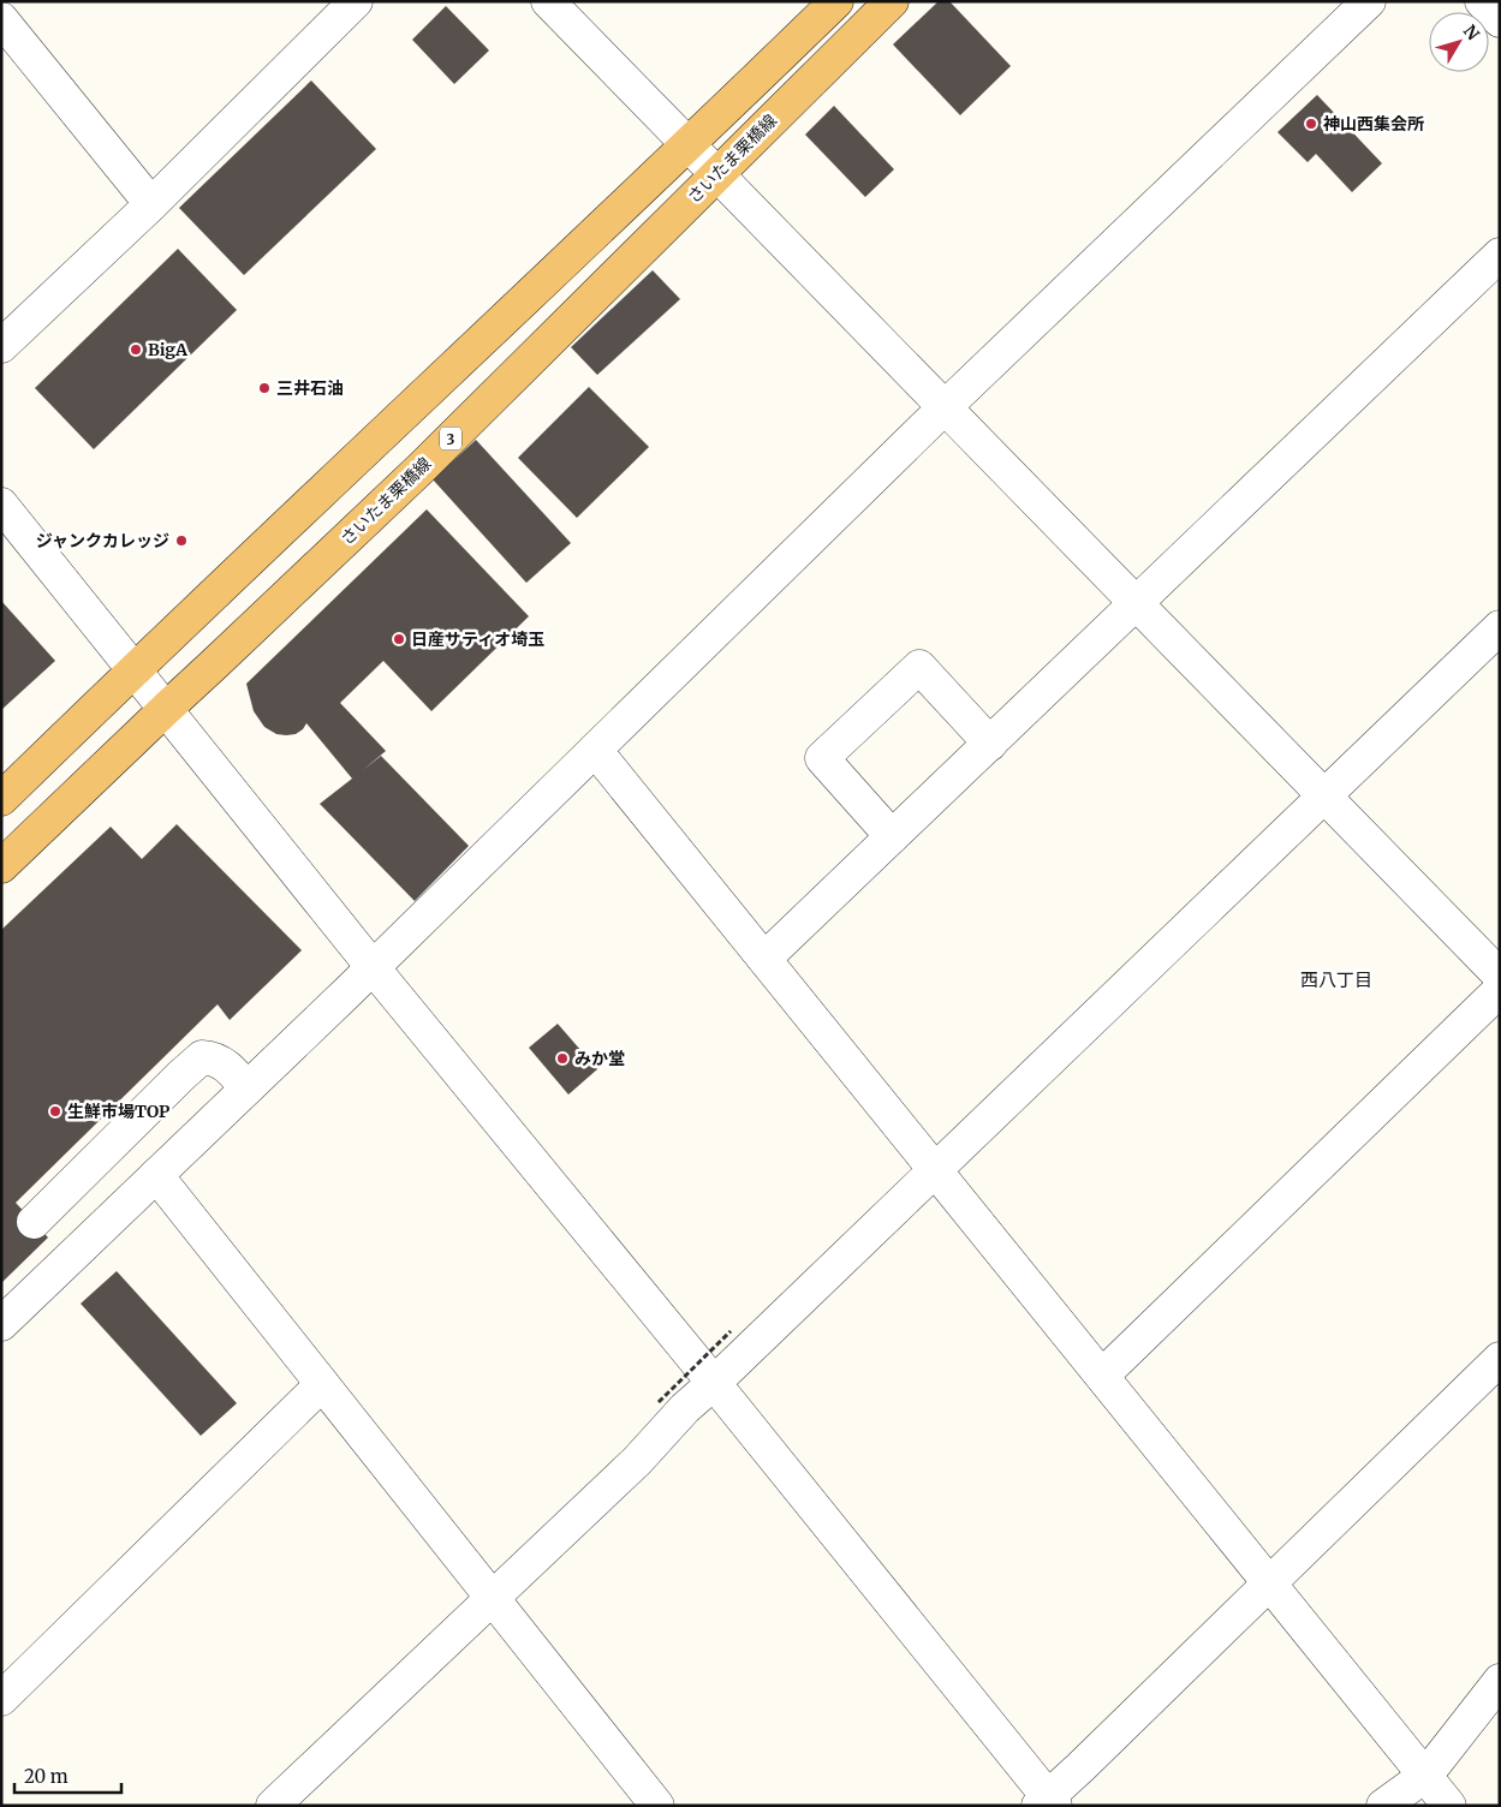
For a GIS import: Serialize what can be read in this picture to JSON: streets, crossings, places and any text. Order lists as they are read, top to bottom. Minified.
{"streets":{"main road":["さいたま栗橋線","3"]},"districts":["西八丁目"],"places":["神山西集会所","BigA","三井石油","ジャンクカレッジ","日産サティオ埼玉","みか堂","生鮮市場TOP"],"scale_bar":"20 m","north":"top right"}
